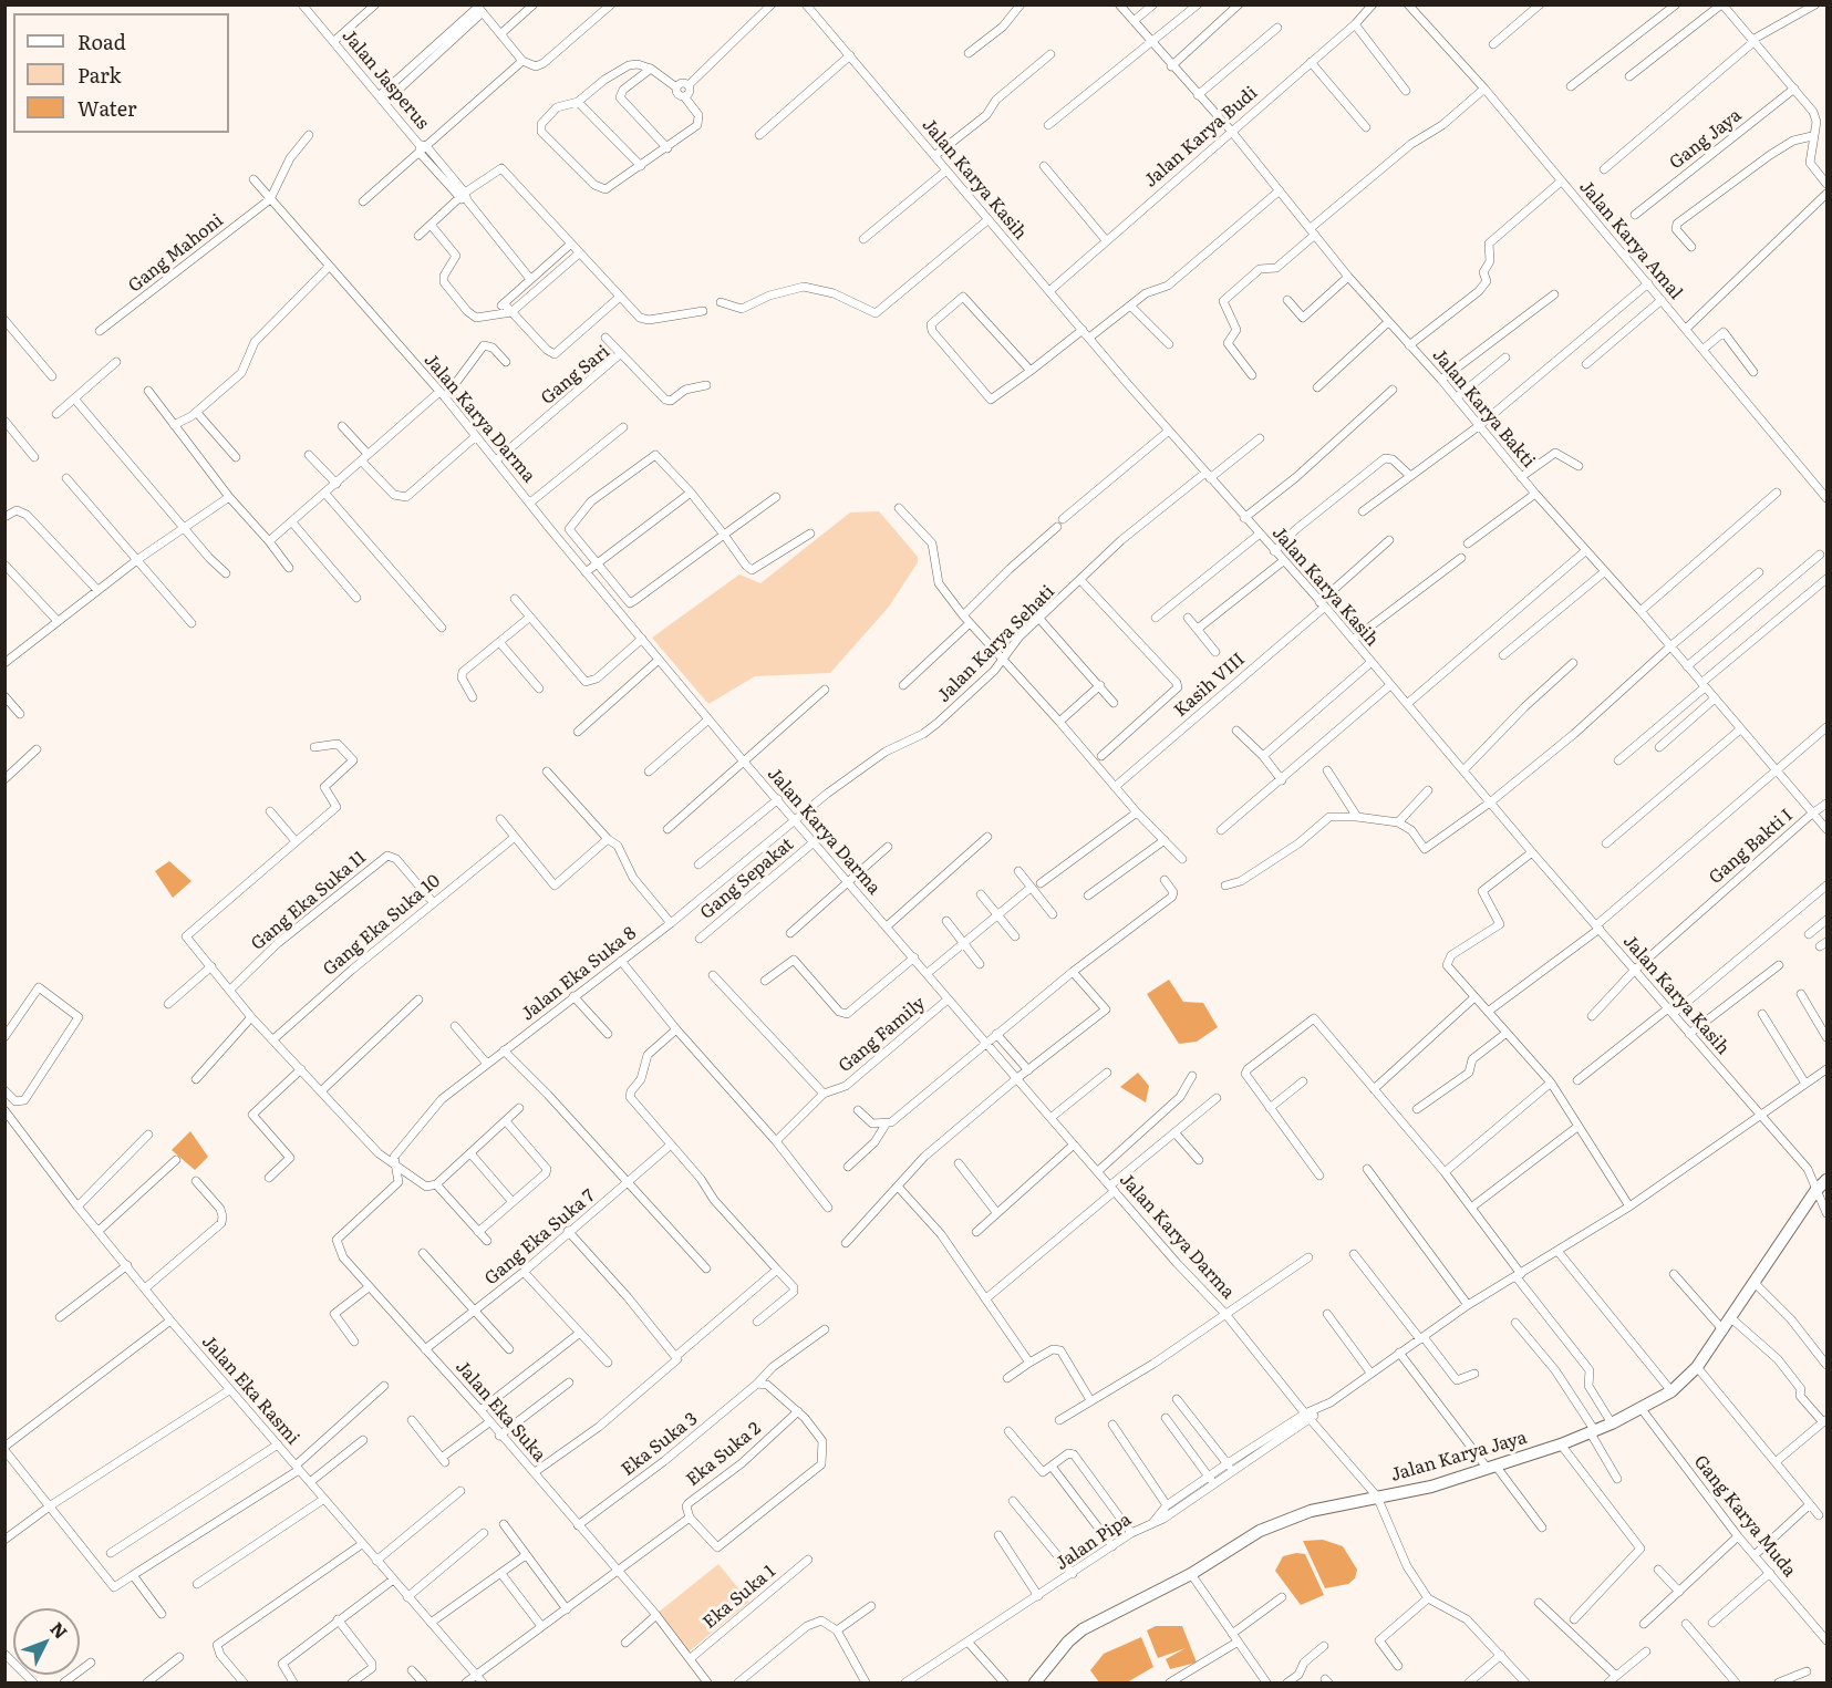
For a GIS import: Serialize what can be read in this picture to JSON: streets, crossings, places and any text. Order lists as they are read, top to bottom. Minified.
{"streets":{"main road":["Jalan Karya Jaya"],"street":["Jalan Jasperus","Jalan Karya Budi","Gang Jaya","Jalan Karya Kasih","Jalan Karya Amal","Gang Mahoni","Gang Sari","Jalan Karya Bakti","Jalan Karya Darma","Jalan Karya Sehati","Kasih VIII","Gang Bakti I","Gang Sepakat","Gang Eka Suka 11","Gang Eka Suka 10","Jalan Eka Suka 8","Gang Family","Gang Eka Suka 7","Jalan Eka Rasmi","Jalan Eka Suka","Eka Suka 3","Eka Suka 2","Gang Karya Muda","Jalan Pipa","Eka Suka 1"]},"crossings":[["Jalan Karya Budi","Jalan Karya Kasih"],["Jalan Karya Budi","Jalan Karya Bakti"],["Jalan Karya Kasih","Jalan Karya Sehati"],["Jalan Karya Kasih","Kasih VIII"],["Jalan Karya Kasih","Gang Bakti I"],["Jalan Karya Kasih","Jalan Karya Jaya"],["Gang Mahoni","Jalan Karya Darma"],["Gang Sari","Jalan Karya Darma"],["Jalan Karya Bakti","Gang Bakti I"],["Jalan Karya Darma","Jalan Karya Sehati"],["Jalan Karya Darma","Gang Sepakat"],["Jalan Karya Darma","Jalan Eka Suka 8"],["Jalan Karya Darma","Gang Family"],["Jalan Karya Darma","Jalan Karya Jaya"],["Jalan Karya Sehati","Jalan Eka Suka 8"],["Gang Eka Suka 11","Gang Eka Suka 10"],["Jalan Eka Suka 8","Jalan Eka Suka"],["Gang Eka Suka 7","Jalan Eka Suka"],["Jalan Eka Rasmi","Eka Suka 2"],["Jalan Eka Suka","Eka Suka 3"],["Jalan Eka Suka","Eka Suka 2"],["Jalan Eka Suka","Eka Suka 1"],["Jalan Karya Jaya","Gang Karya Muda"]],"legend":["Road","Park","Water"],"north":"top right"}
